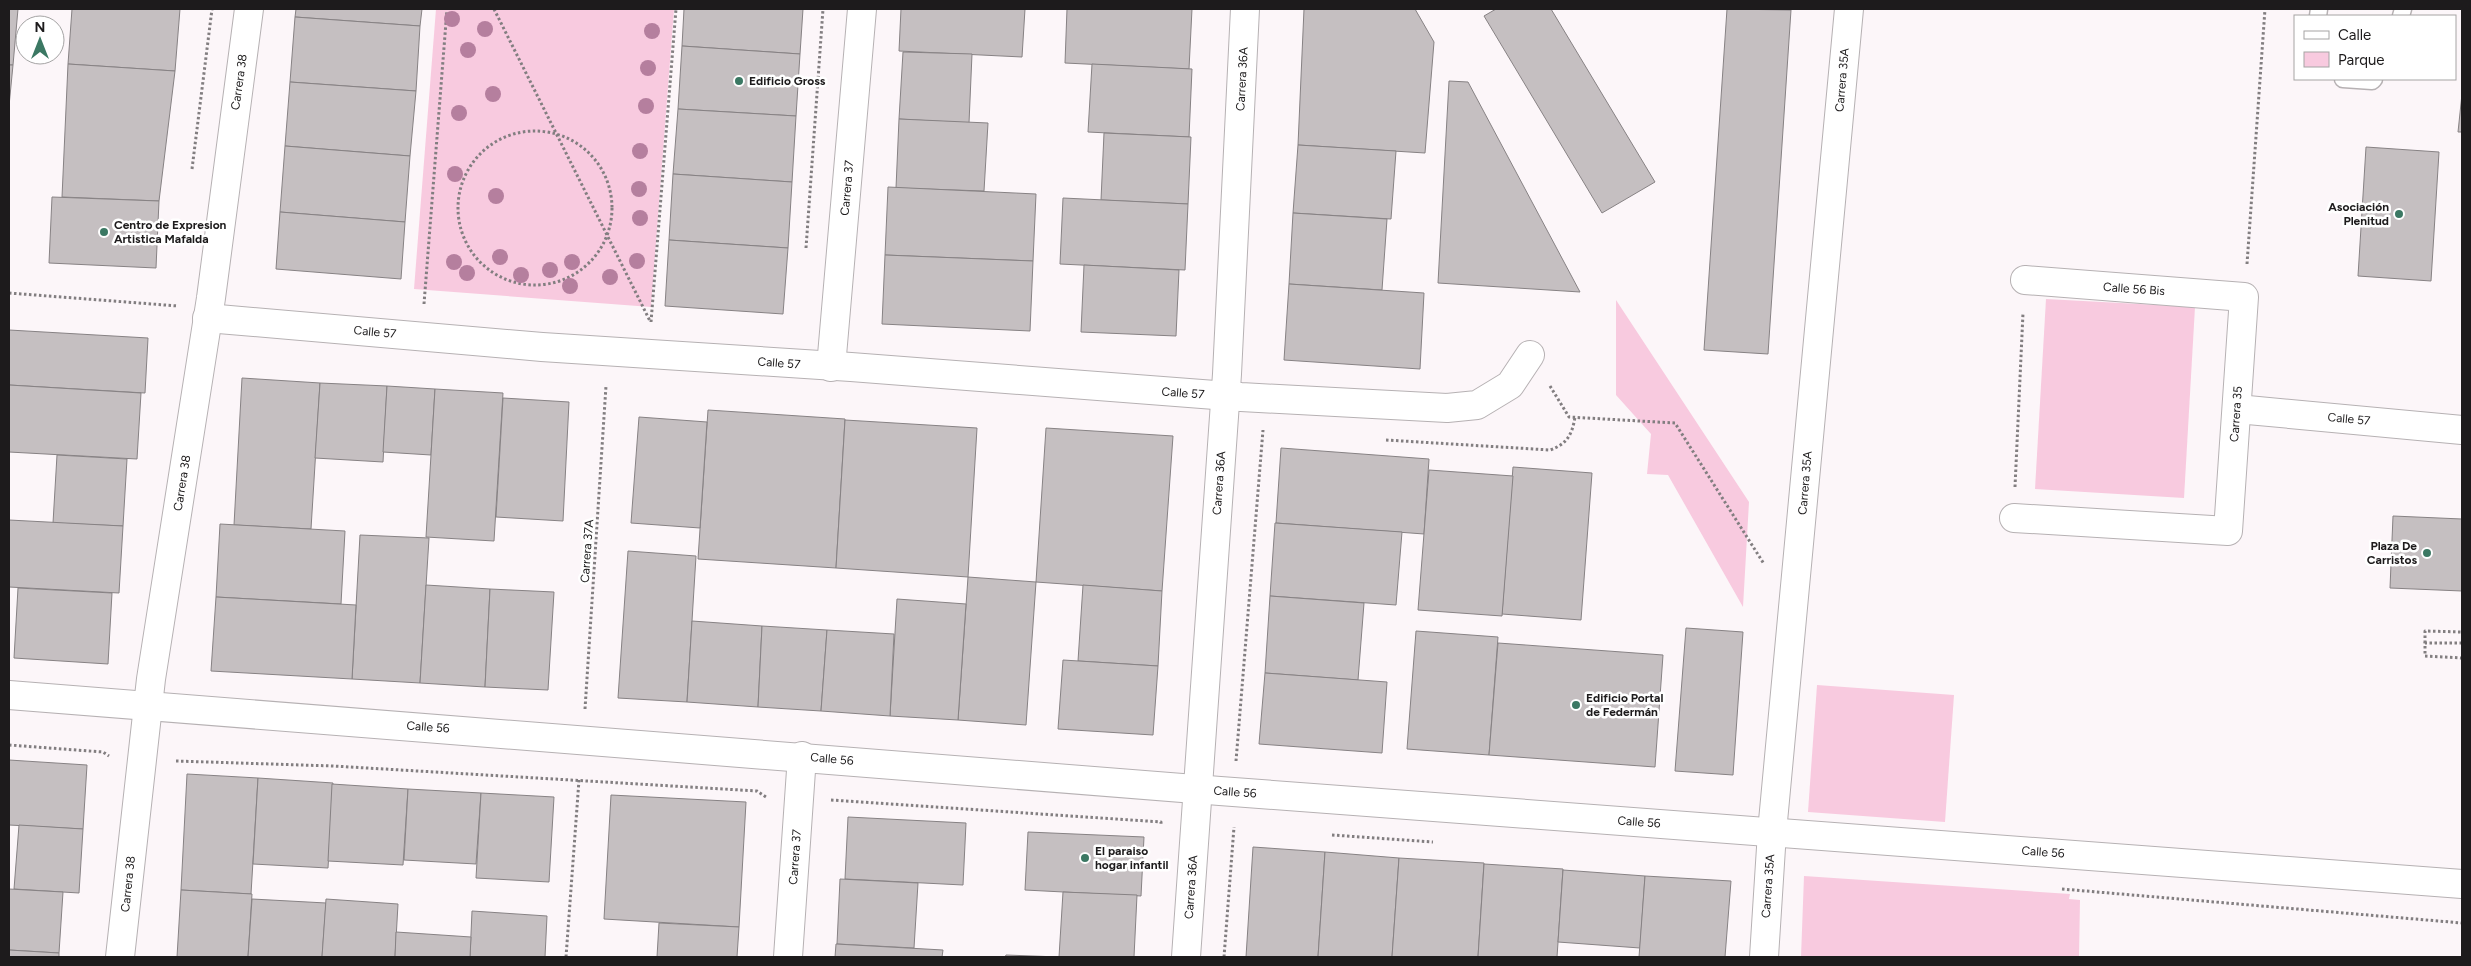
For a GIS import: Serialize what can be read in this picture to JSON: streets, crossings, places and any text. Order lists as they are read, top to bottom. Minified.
{"streets":{"street":["Carrera 36A","Carrera 35A","Carrera 38","Carrera 37","Calle 56 Bis","Calle 57","Carrera 35","Calle 56"],"path":["Carrera 37A"]},"crossings":[["Carrera 36A","Calle 57"],["Carrera 36A","Calle 56"],["Carrera 35A","Calle 56"],["Carrera 38","Calle 57"],["Carrera 38","Calle 56"],["Carrera 37","Calle 57"],["Carrera 37","Calle 56"],["Calle 56 Bis","Carrera 35"],["Calle 57","Carrera 35"]],"places":["Edificio Gross","Asociación Plenitud","Centro de Expresion Artistica Mafalda","Plaza De Carristos","Edificio Portal de Federmán","El paraiso hogar infantil"],"legend":["Calle","Parque"],"north":"top"}
